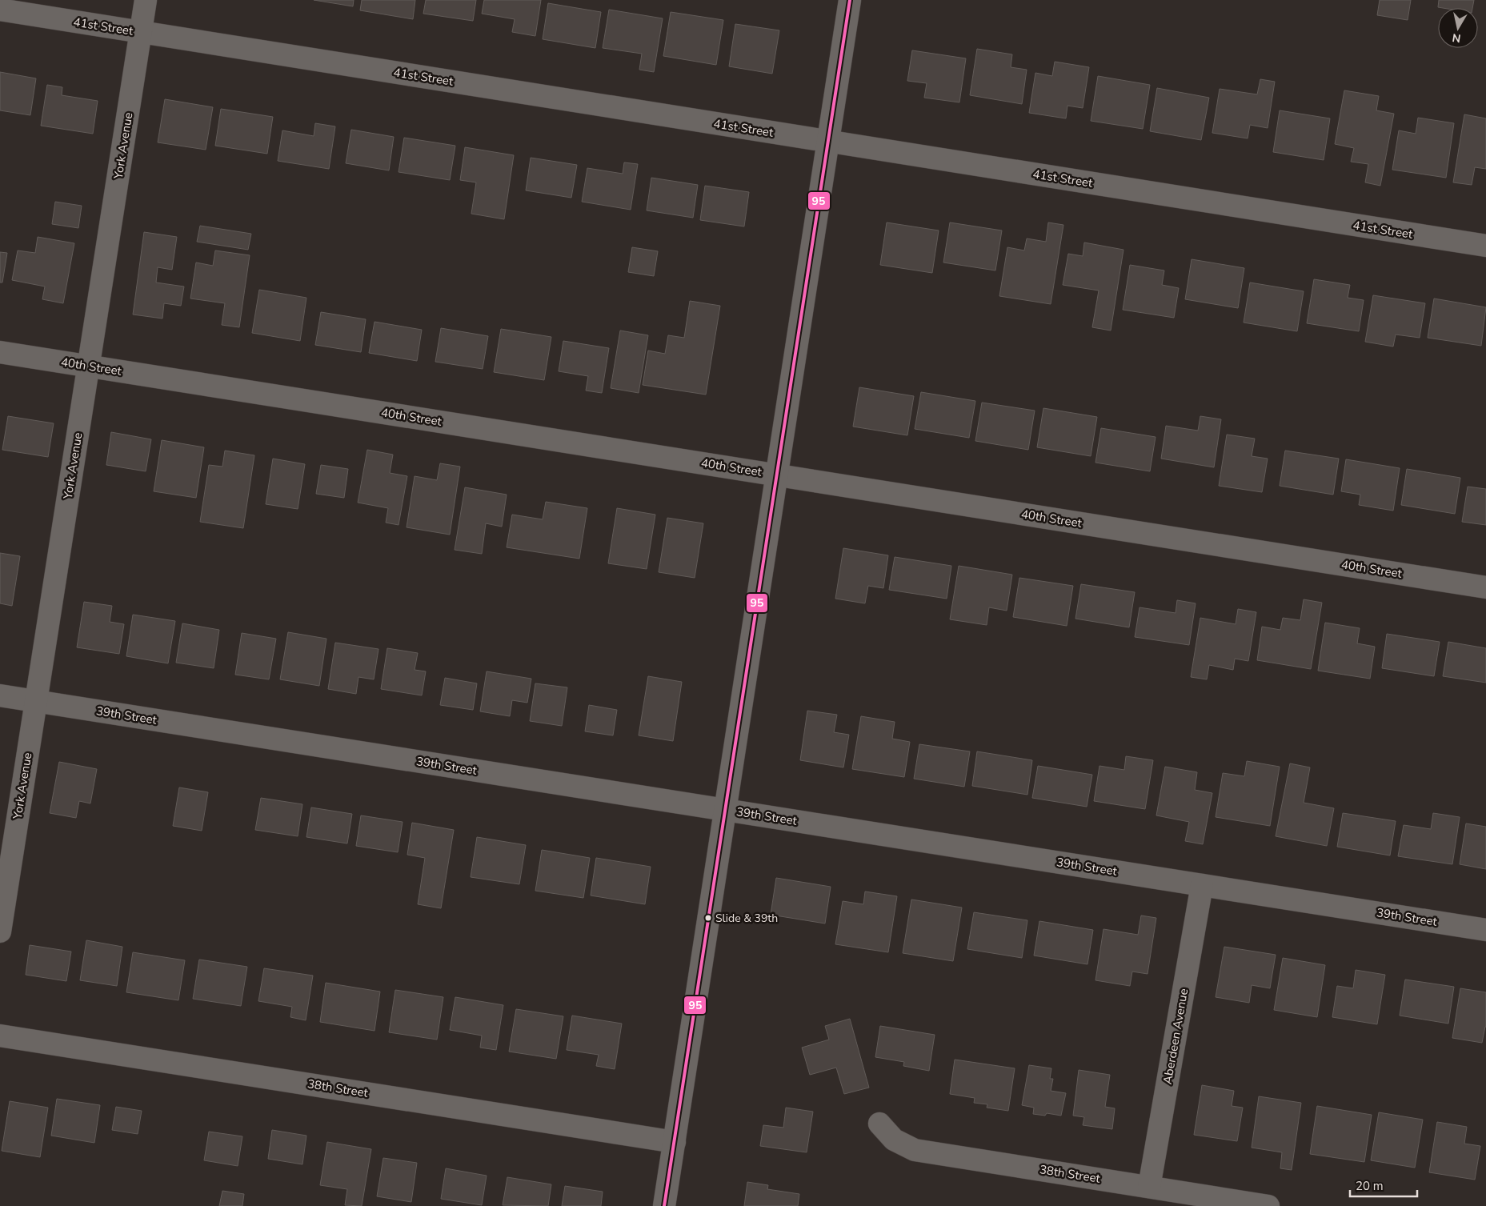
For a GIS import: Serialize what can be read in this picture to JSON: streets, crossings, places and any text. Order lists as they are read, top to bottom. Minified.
{"streets":{"street":["41st Street","York Avenue","40th Street","39th Street","Aberdeen Avenue","38th Street"]},"crossings":[["41st Street","York Avenue"],["York Avenue","40th Street"],["York Avenue","39th Street"],["39th Street","Aberdeen Avenue"],["Aberdeen Avenue","38th Street"]],"places":["Slide & 39th"],"lines":["transit line 95"],"scale_bar":"20 m","north":"bottom"}
